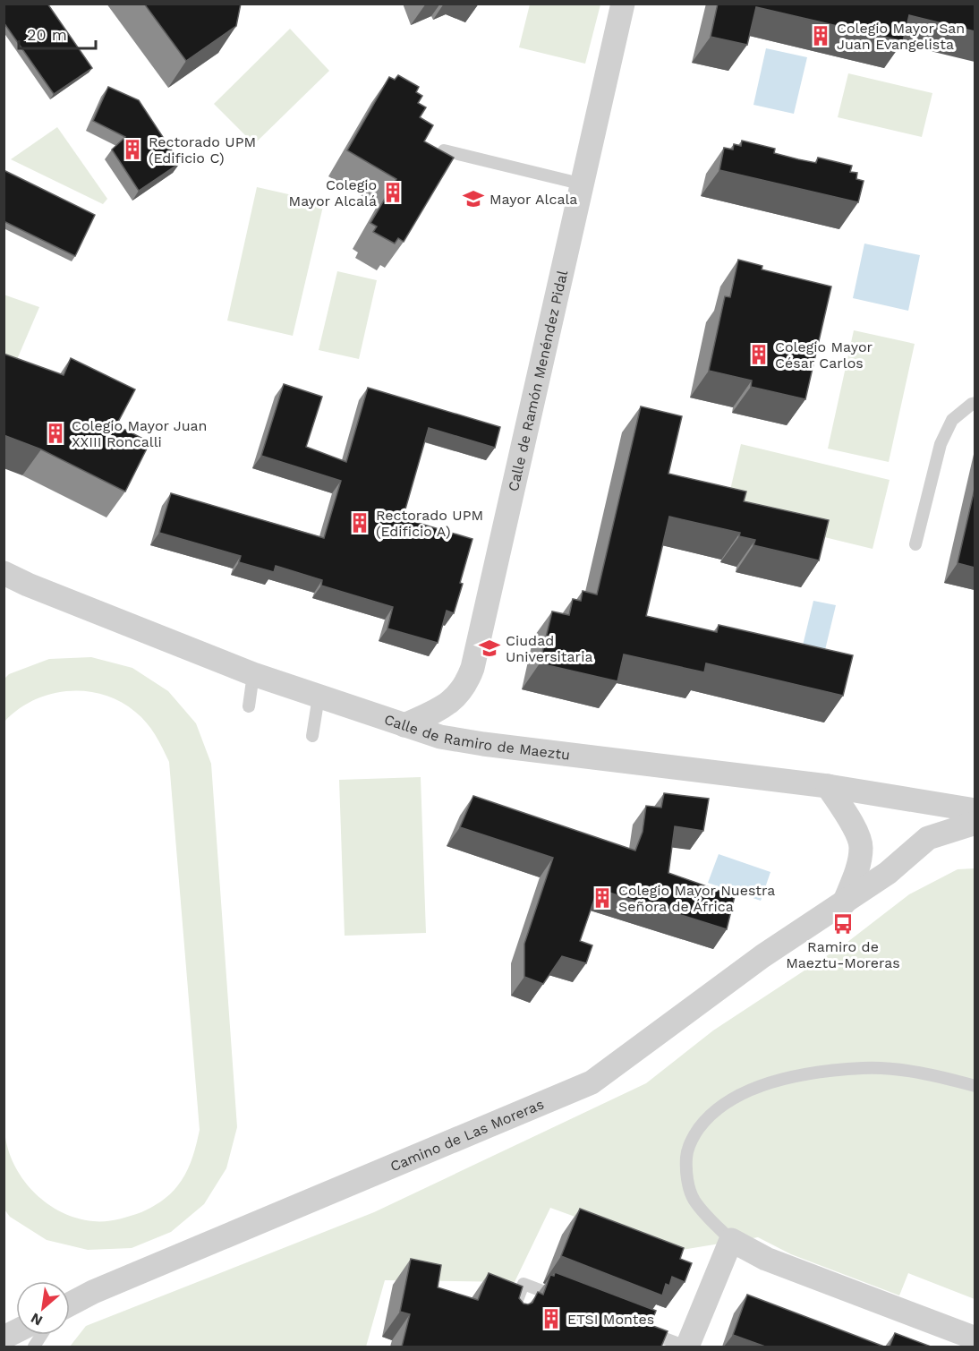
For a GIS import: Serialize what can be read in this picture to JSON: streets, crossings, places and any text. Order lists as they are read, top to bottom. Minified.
{"streets":{"street":["Calle de Ramón Menéndez Pidal","Calle de Ramiro de Maeztu","Camino de Las Moreras"]},"crossings":[["Calle de Ramón Menéndez Pidal","Calle de Ramiro de Maeztu"]],"places":{"building":["Colegio Mayor San Juan Evangelista","Rectorado UPM (Edificio C)","Colegio Mayor Alcalá","Colegio Mayor César Carlos","Colegio Mayor Juan XXIII Roncalli","Rectorado UPM (Edificio A)","Colegio Mayor Nuestra Señora de África","ETSI Montes"],"school or university":["Mayor Alcala","Ciudad Universitaria"],"bus stop":["Ramiro de Maeztu-Moreras"]},"scale_bar":"20 m","north":"bottom left"}
